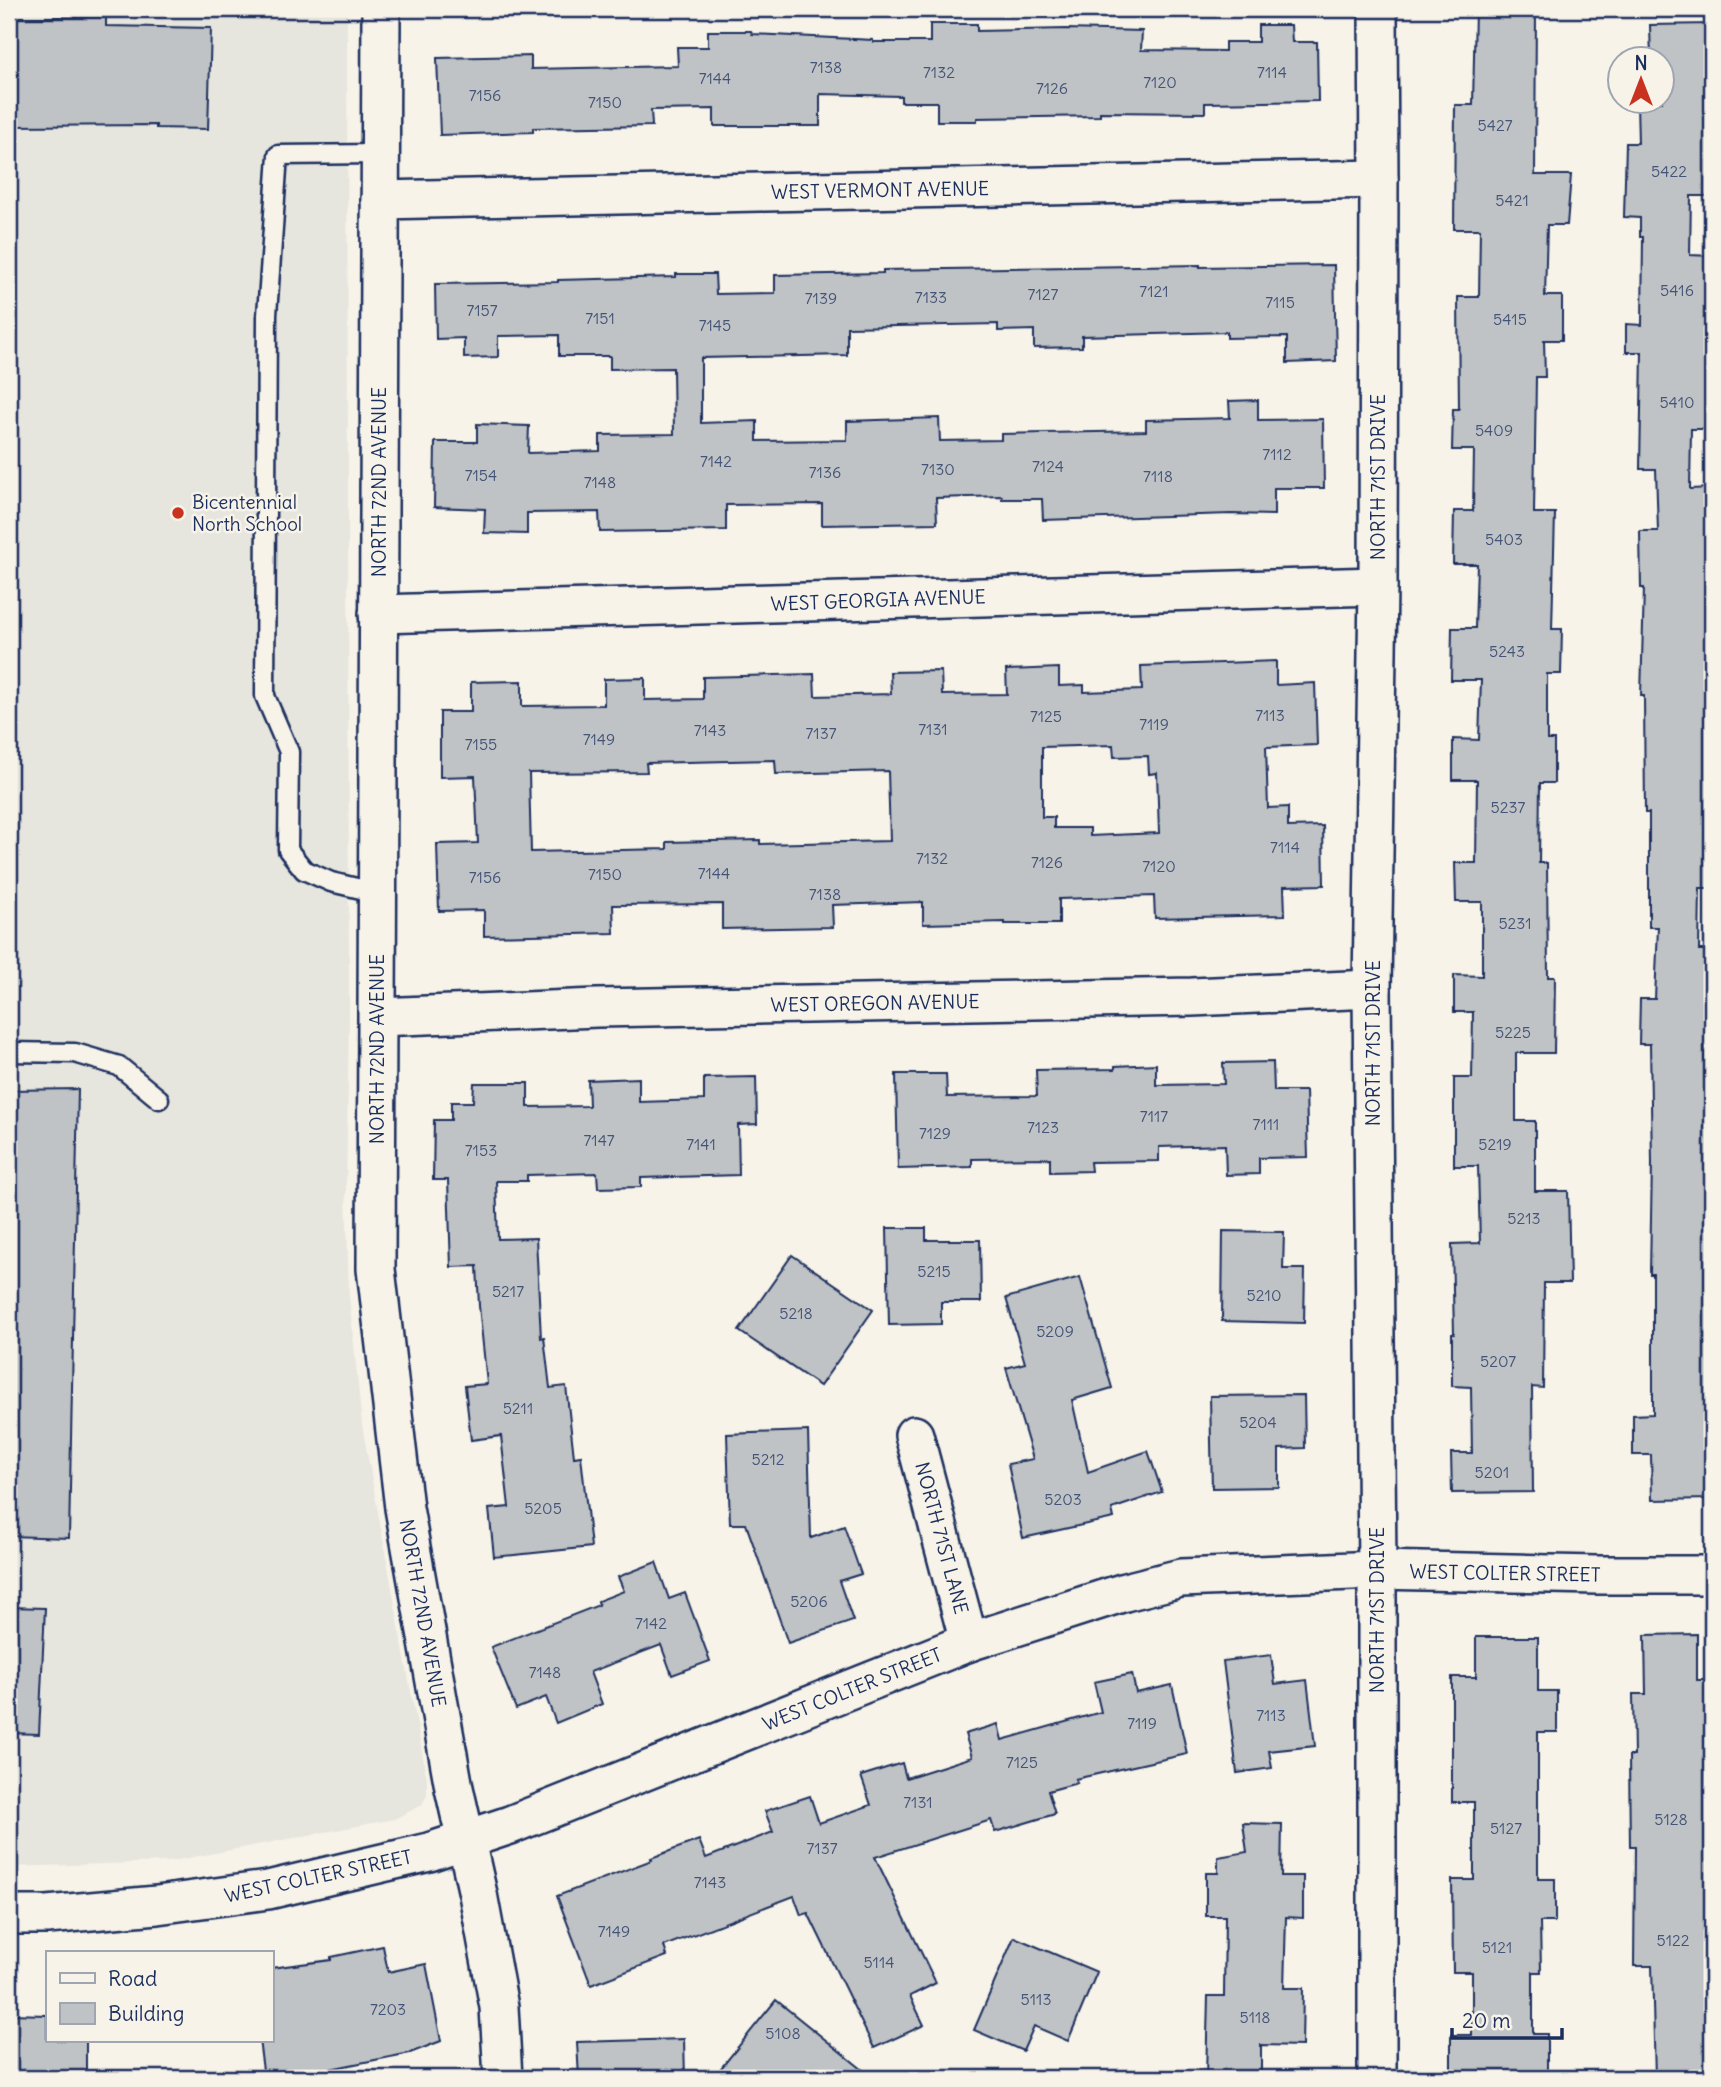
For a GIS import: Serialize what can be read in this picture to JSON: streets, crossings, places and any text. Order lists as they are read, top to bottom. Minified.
{"streets":{"street":["WEST VERMONT AVENUE","NORTH 71ST DRIVE","NORTH 72ND AVENUE","WEST GEORGIA AVENUE","WEST OREGON AVENUE","NORTH 71ST LANE","WEST COLTER STREET"]},"crossings":[["WEST VERMONT AVENUE","NORTH 71ST DRIVE"],["WEST VERMONT AVENUE","NORTH 72ND AVENUE"],["NORTH 71ST DRIVE","WEST GEORGIA AVENUE"],["NORTH 71ST DRIVE","WEST OREGON AVENUE"],["NORTH 71ST DRIVE","WEST COLTER STREET"],["NORTH 72ND AVENUE","WEST GEORGIA AVENUE"],["NORTH 72ND AVENUE","WEST OREGON AVENUE"],["NORTH 72ND AVENUE","WEST COLTER STREET"],["NORTH 71ST LANE","WEST COLTER STREET"]],"places":["Bicentennial North School"],"house_numbers":["7138","7132","7114","7144","7120","7126","7156","7150","5427","5422","5421","5416","7121","7127","7133","7139","7115","7157","7151","5415","7145","5410","5409","7112","7142","7124","7130","7136","7154","7118","7148","5403","5243","7113","7125","7119","7131","7143","7137","7149","7155","5237","7114","7132","7126","7120","7144","7150","7156","7138","5231","5225","7117","7111","7123","7129","7147","7141","5219","7153","5213","5215","5217","5210","5218","5209","5207","5211","5204","5212","5201","5203","5205","5206","7142","7148","7113","7119","7125","7131","5128","5127","7137","7143","7149","5122","5121","5114","5113","7203","5118","5108"],"legend":["Road","Building"],"scale_bar":"20 m","north":"top"}
